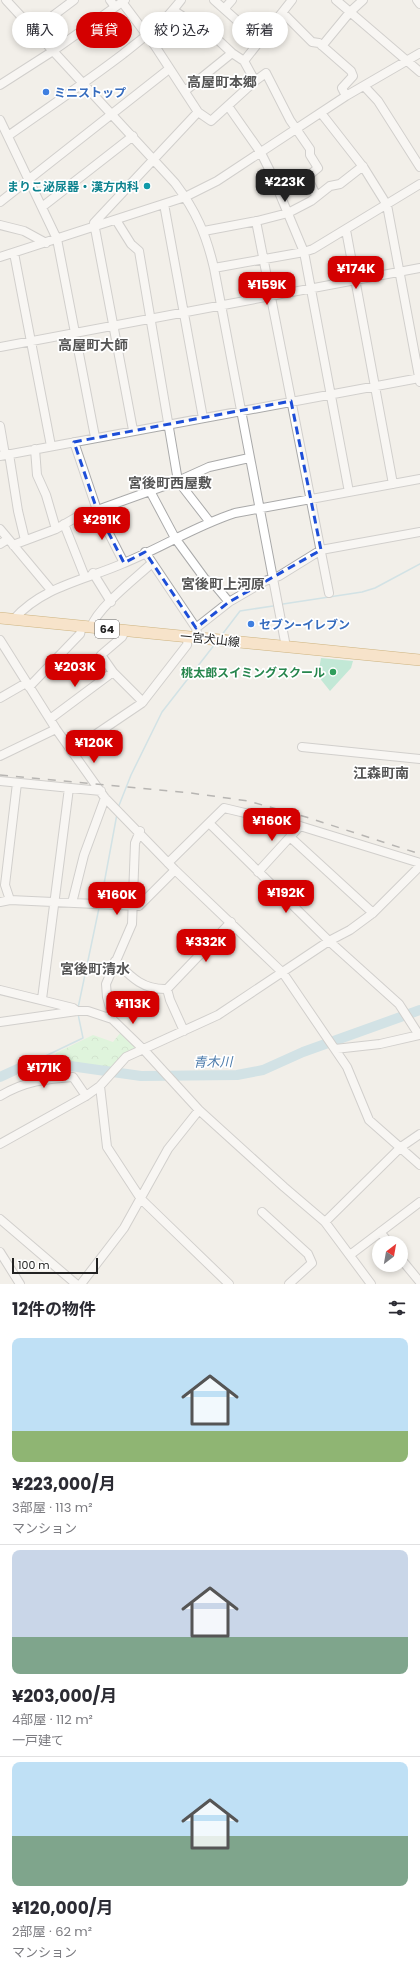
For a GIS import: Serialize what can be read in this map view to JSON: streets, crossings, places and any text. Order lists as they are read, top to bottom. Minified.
{"streets":{"main road":["64","一宮犬山線"]},"districts":["高屋町本郷","高屋町大師","宮後町西屋敷","宮後町上河原","江森町南","宮後町清水"],"water":["青木川"],"places":["ミニストップ","まりこ泌尿器・漢方内科","セブン-イレブン","桃太郎スイミングスクール"],"scale_bar":"100 m","north":"top right","page":{"chip":["購入","賃貸","絞り込み","新着"],"price":["¥223K","¥174K","¥159K","¥291K","¥203K","¥120K","¥160K","¥192K","¥160K","¥332K","¥113K","¥171K"],"scale":"100 m","heading":"12件の物件","list":[{"name":"¥223,000/月","note":"3部屋 · 113 m² · マンション"},{"name":"¥203,000/月","note":"4部屋 · 112 m² · 一戸建て"},{"name":"¥120,000/月","note":"2部屋 · 62 m² · マンション"}]}}
